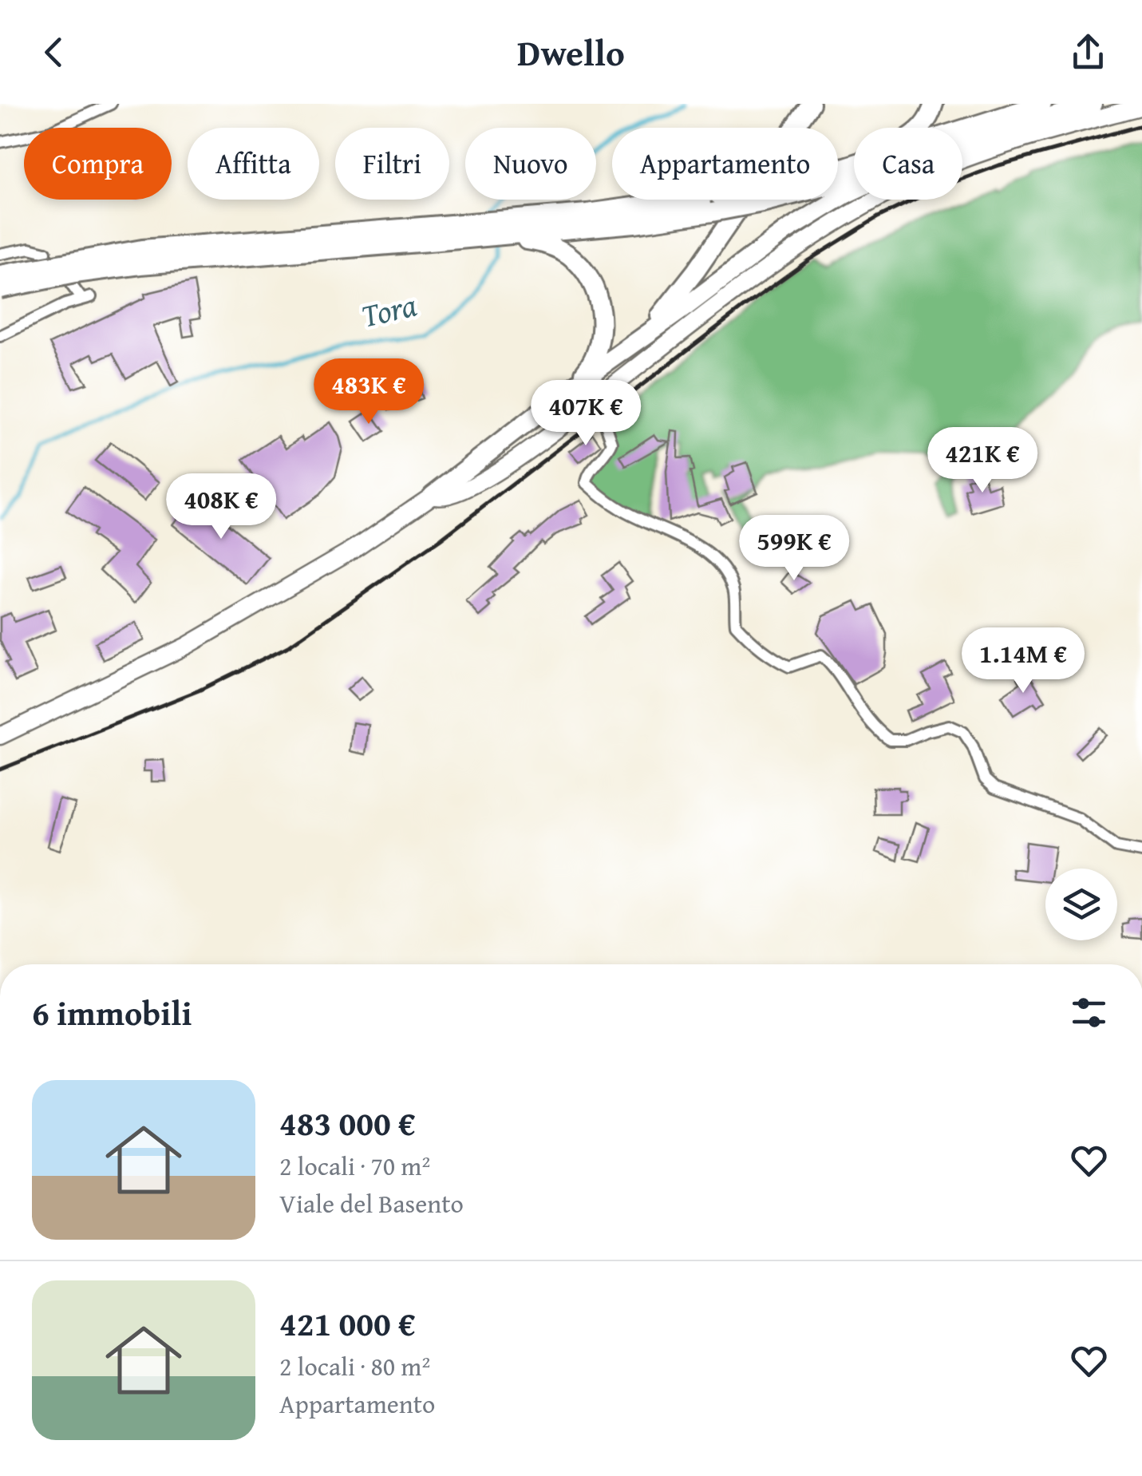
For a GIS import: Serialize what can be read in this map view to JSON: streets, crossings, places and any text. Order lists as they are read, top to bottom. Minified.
{"water":["Tora"],"page":{"header":"Dwello","chip":["Compra","Affitta","Filtri","Nuovo","Appartamento","Casa"],"price":["483K €","407K €","421K €","408K €","599K €","1.14M €"],"heading":"6 immobili","list":[{"name":"483 000 €","note":"2 locali · 70 m² · Viale del Basento"},{"name":"421 000 €","note":"2 locali · 80 m² · Appartamento"}]}}
